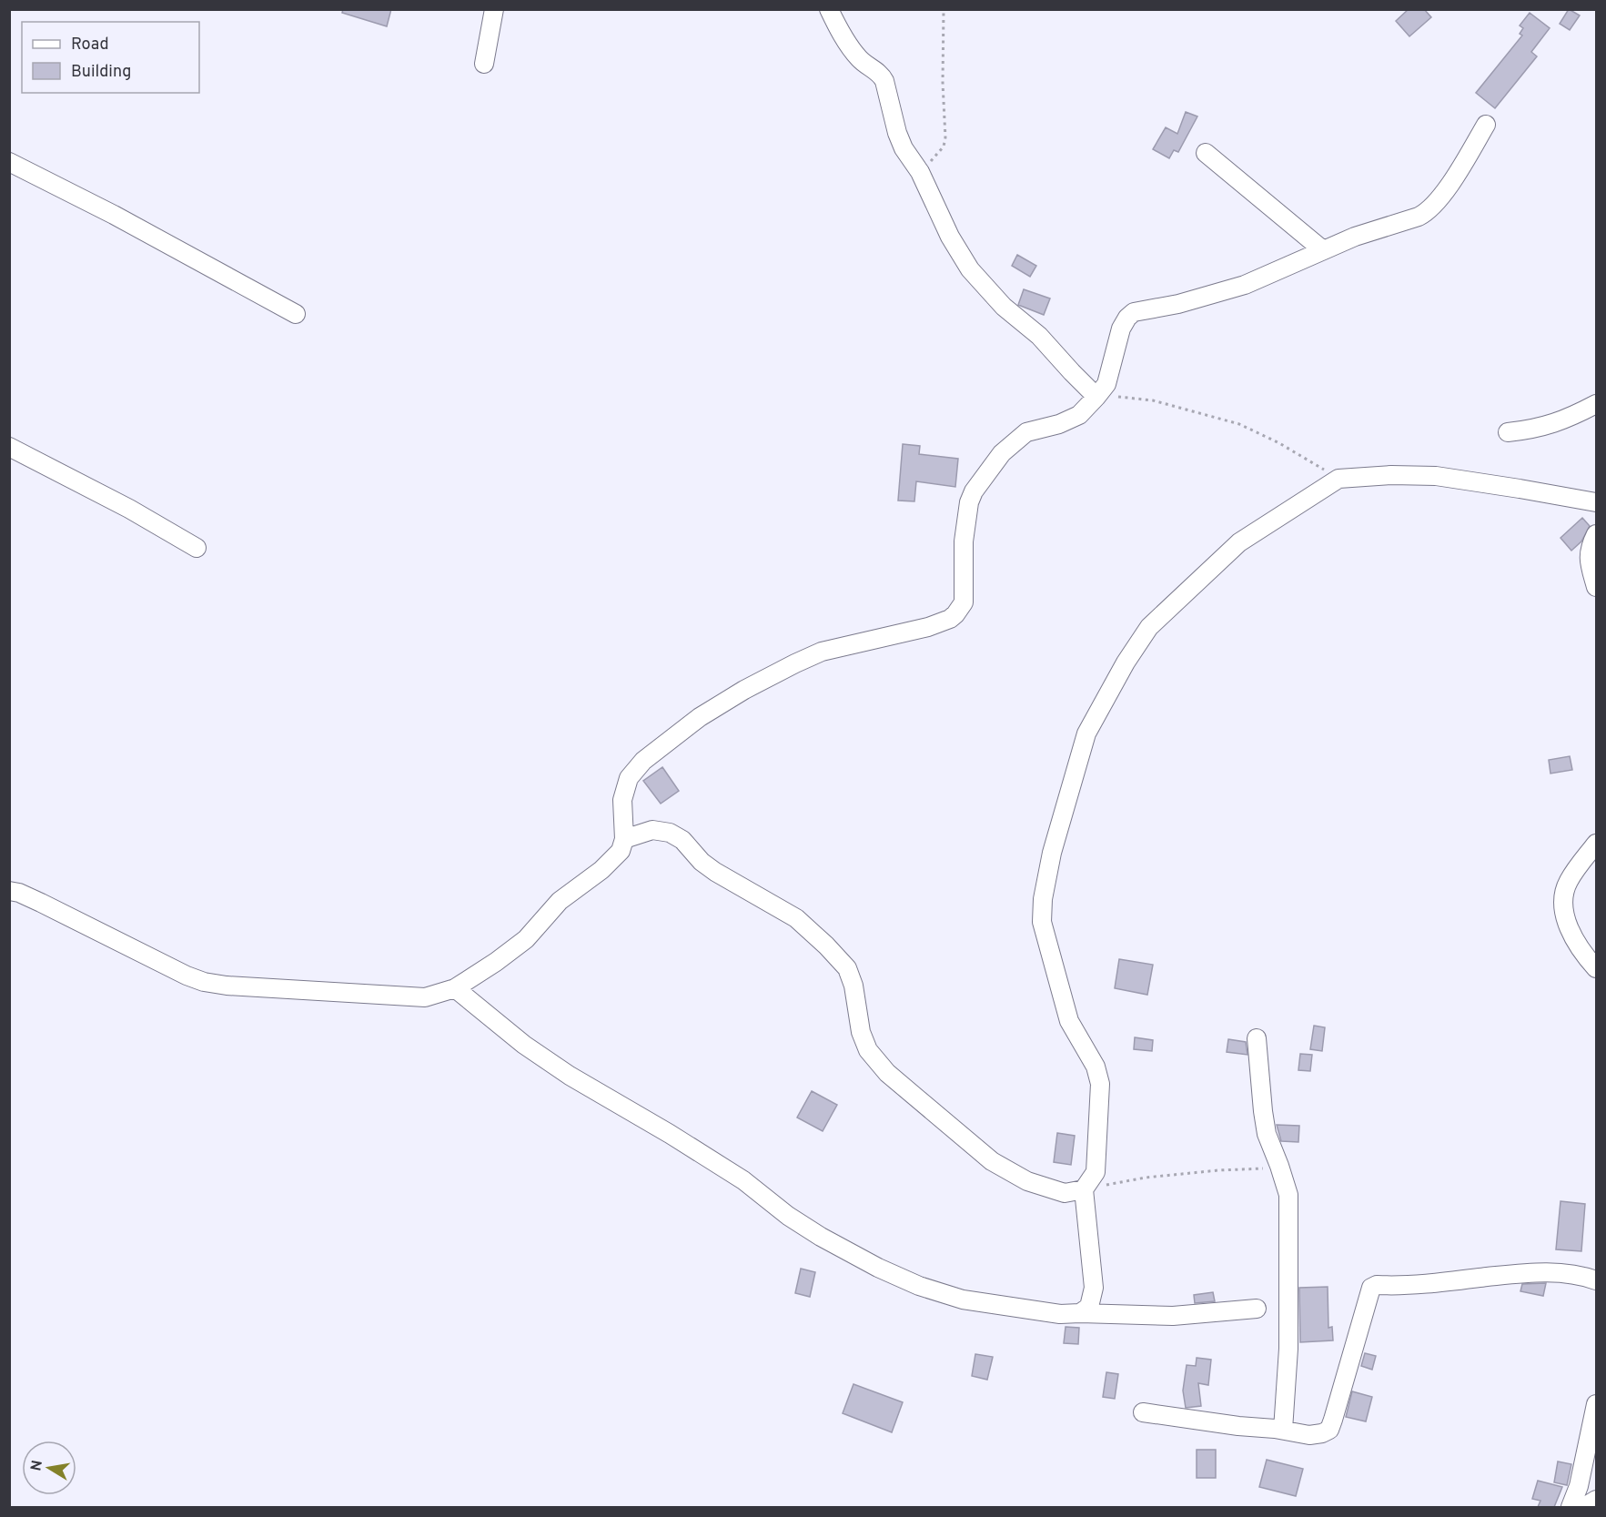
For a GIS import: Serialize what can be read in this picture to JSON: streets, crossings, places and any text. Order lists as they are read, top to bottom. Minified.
{"legend":["Road","Building"],"north":"left"}
